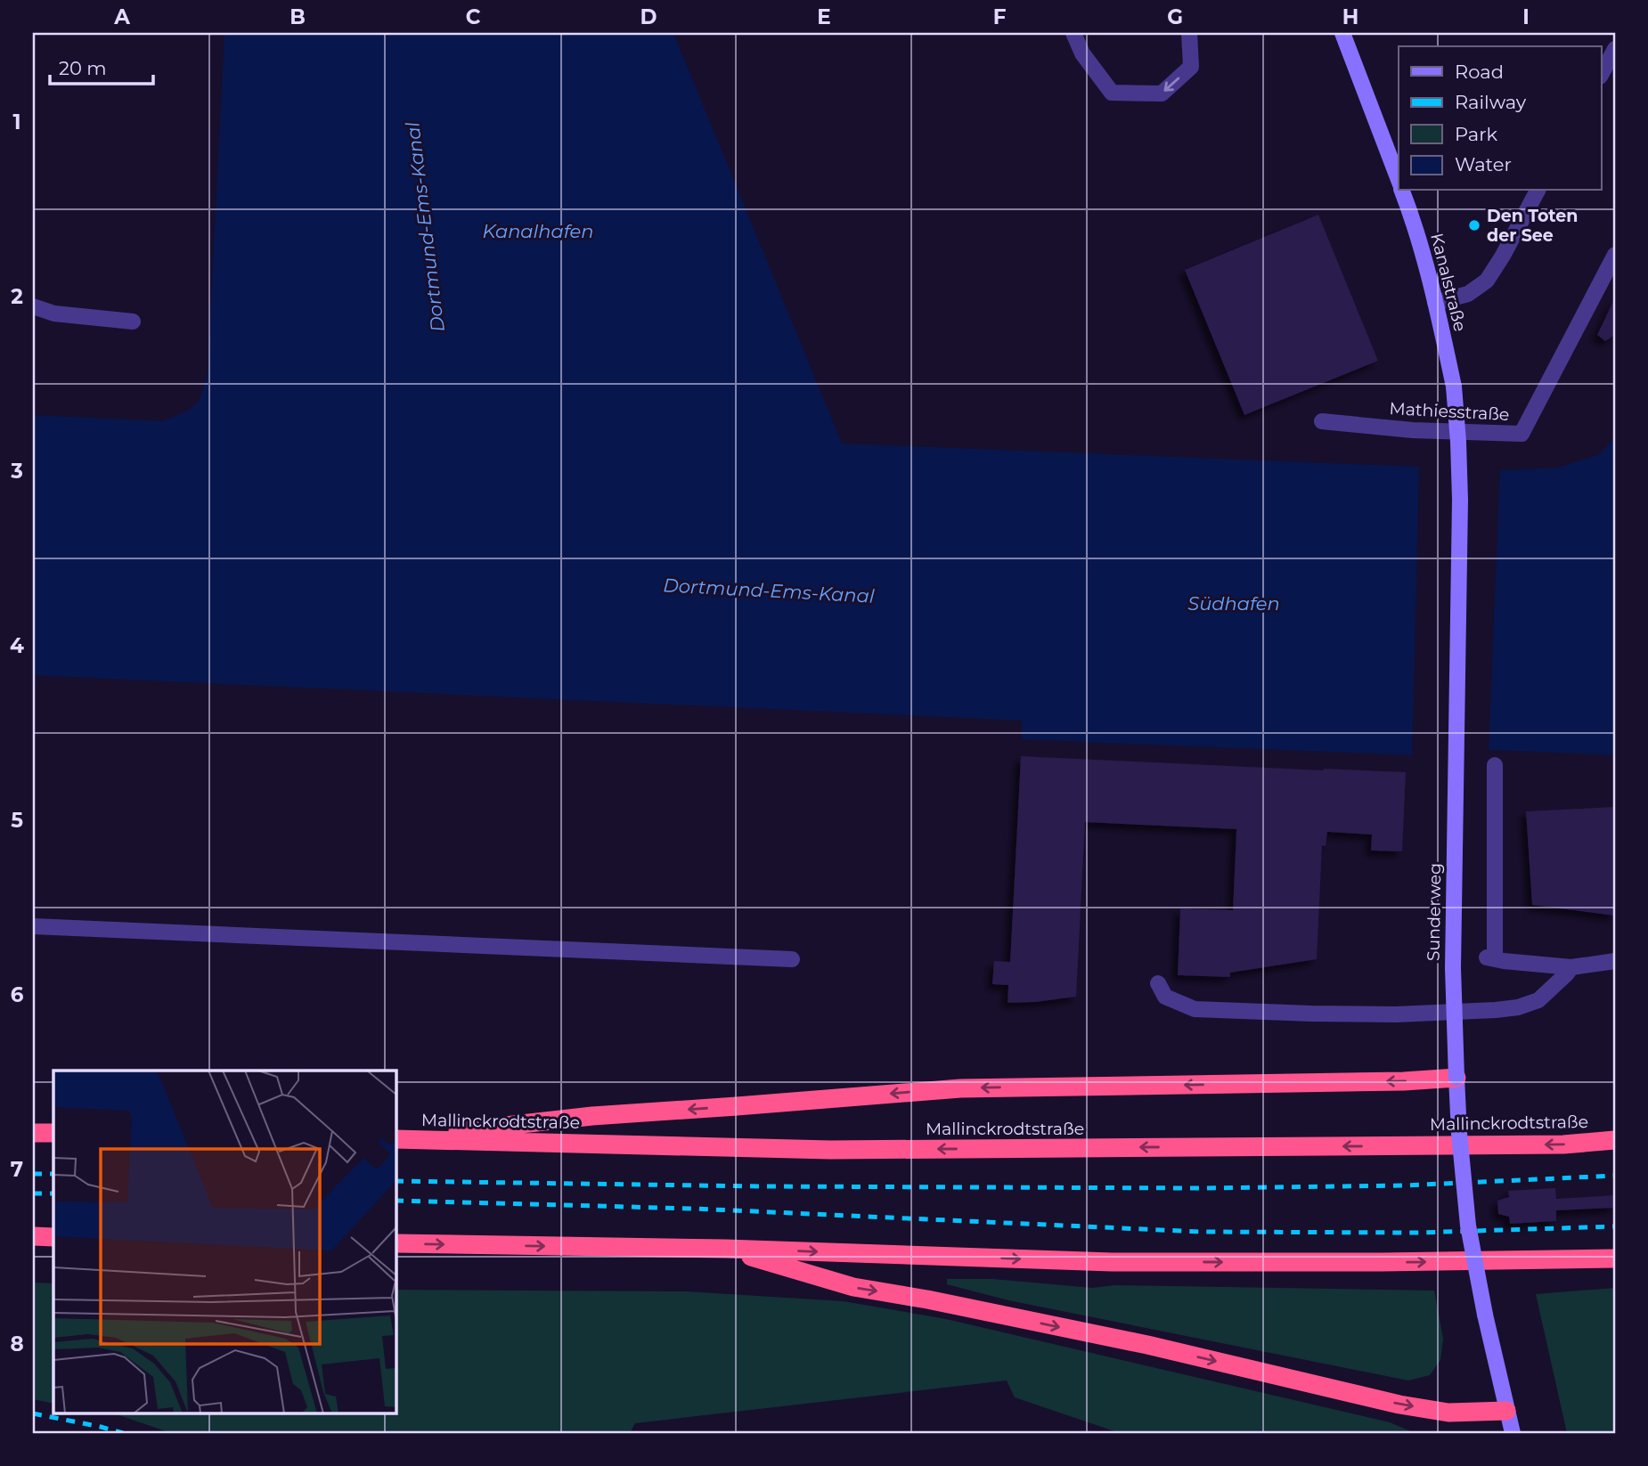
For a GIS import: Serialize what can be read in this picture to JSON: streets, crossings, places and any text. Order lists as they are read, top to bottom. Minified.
{"streets":{"highway":["Mallinckrodtstraße"],"main road":["Kanalstraße","Sunderweg"],"street":["Mathiesstraße"]},"crossings":[["Kanalstraße","Sunderweg"]],"water":["Dortmund-Ems-Kanal","Kanalhafen","Südhafen"],"places":["Den Toten der See"],"legend":["Road","Railway","Park","Water"],"scale_bar":"20 m","grid":{"columns":["A","B","C","D","E","F","G","H","I"],"rows":["1","2","3","4","5","6","7","8"]}}
